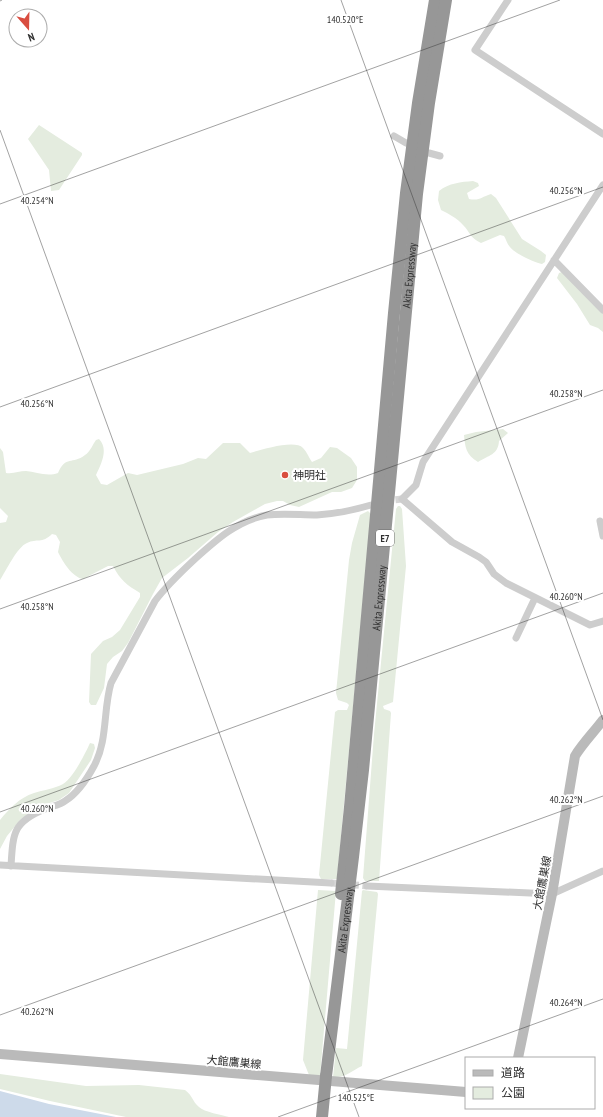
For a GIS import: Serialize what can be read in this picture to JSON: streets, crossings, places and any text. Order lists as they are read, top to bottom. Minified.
{"streets":{"highway":["Akita Expressway","E7"],"main road":["大館鷹巣線"]},"places":["神明社"],"legend":["道路","公園"],"north":"bottom","coordinates":["140.520°E","40.256°N","40.254°N","40.258°N","40.260°N","40.262°N","40.264°N","140.525°E"]}
